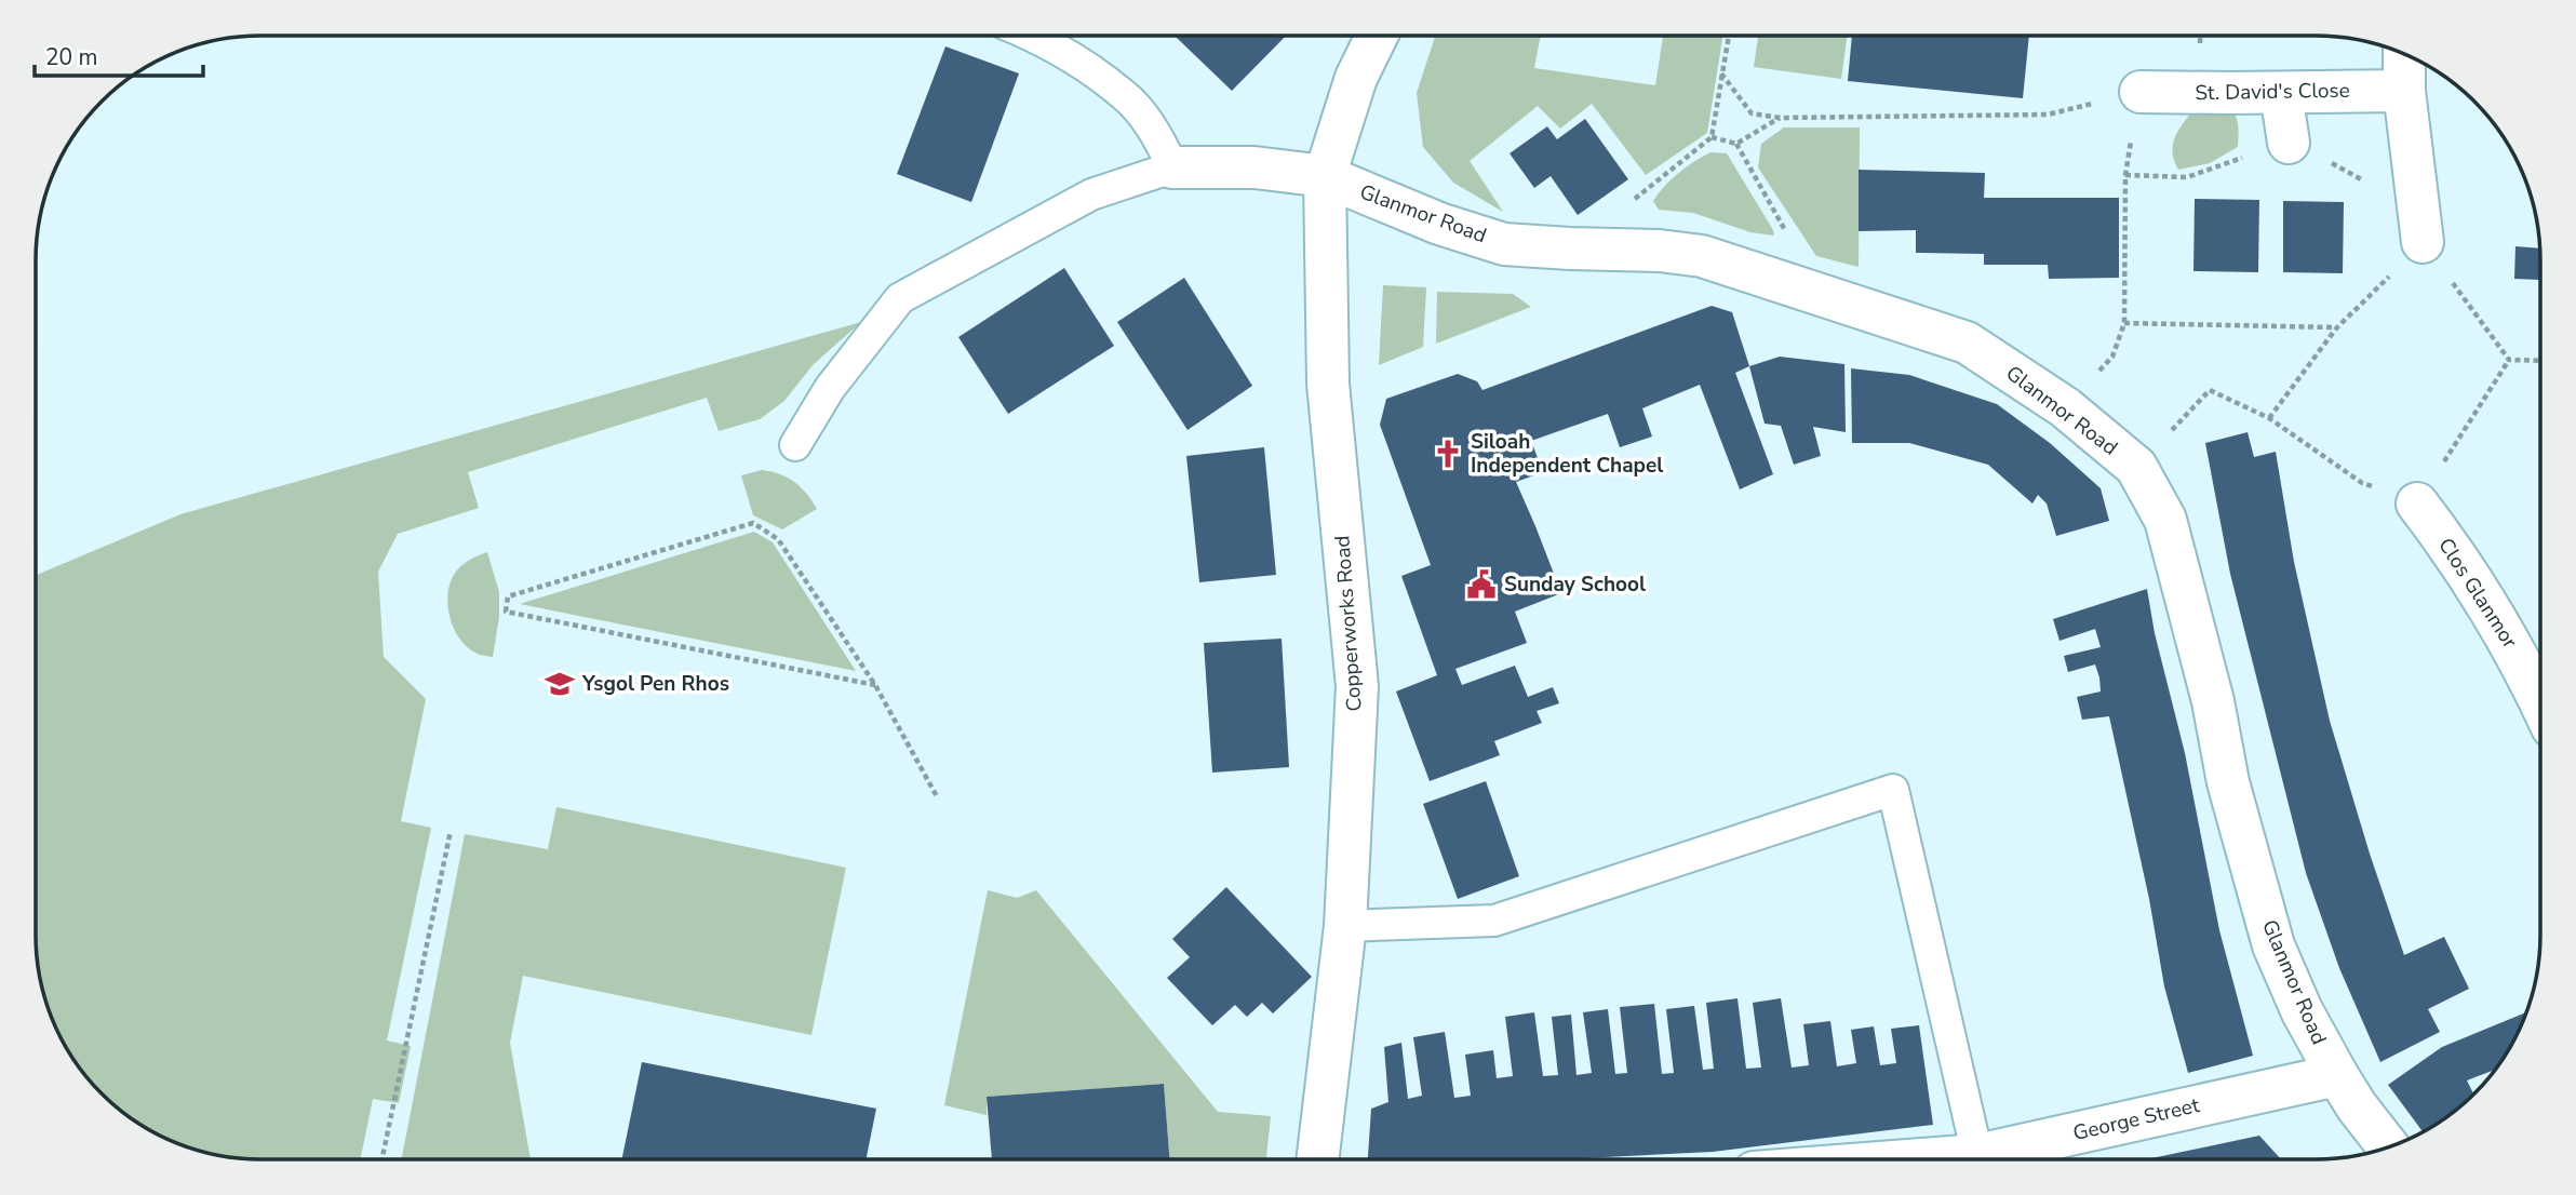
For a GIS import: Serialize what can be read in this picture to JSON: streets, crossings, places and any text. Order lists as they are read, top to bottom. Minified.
{"streets":{"street":["St. David's Close","Glanmor Road","Clos Glanmor","Copperworks Road","George Street"]},"crossings":[["Glanmor Road","Copperworks Road"],["Glanmor Road","George Street"]],"places":{"church":["Siloah Independent Chapel"],"public building":["Sunday School"],"school or university":["Ysgol Pen Rhos"]},"scale_bar":"20 m"}
